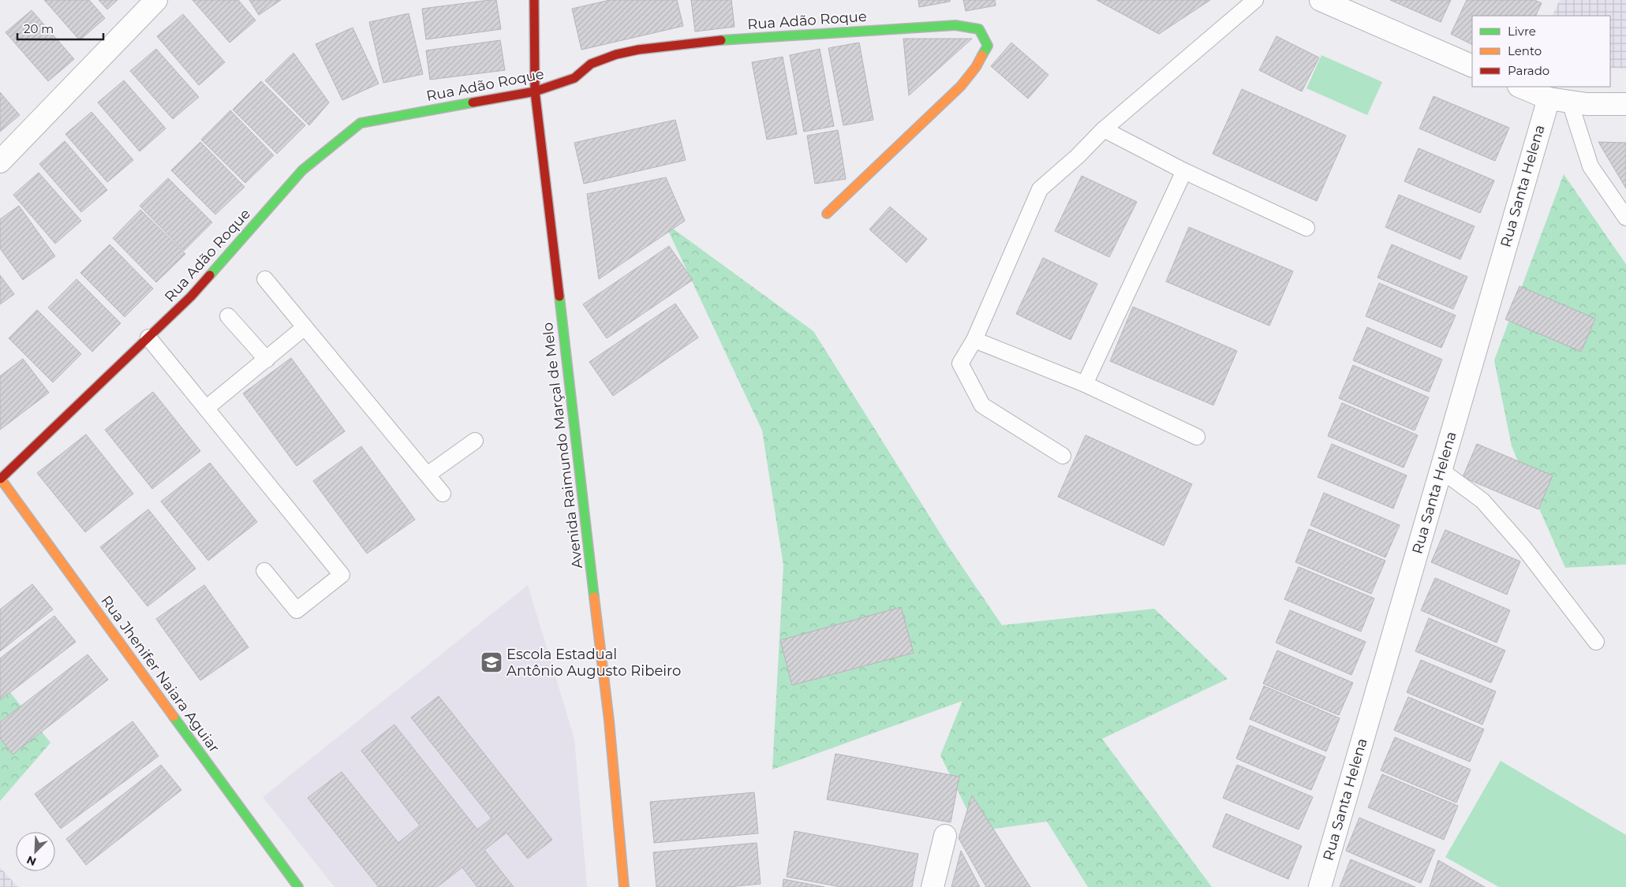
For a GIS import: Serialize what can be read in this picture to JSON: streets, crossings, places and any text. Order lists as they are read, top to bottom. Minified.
{"streets":{"street":["Rua Adão Roque","Rua Santa Helena","Avenida Raimundo Marçal de Melo","Rua Jhenifer Naiara Aguiar"]},"crossings":[["Rua Adão Roque","Avenida Raimundo Marçal de Melo"],["Rua Adão Roque","Rua Jhenifer Naiara Aguiar"]],"places":{"school or university":["Escola Estadual Antônio Augusto Ribeiro"]},"legend":["Livre","Lento","Parado"],"scale_bar":"20 m","north":"bottom left"}
